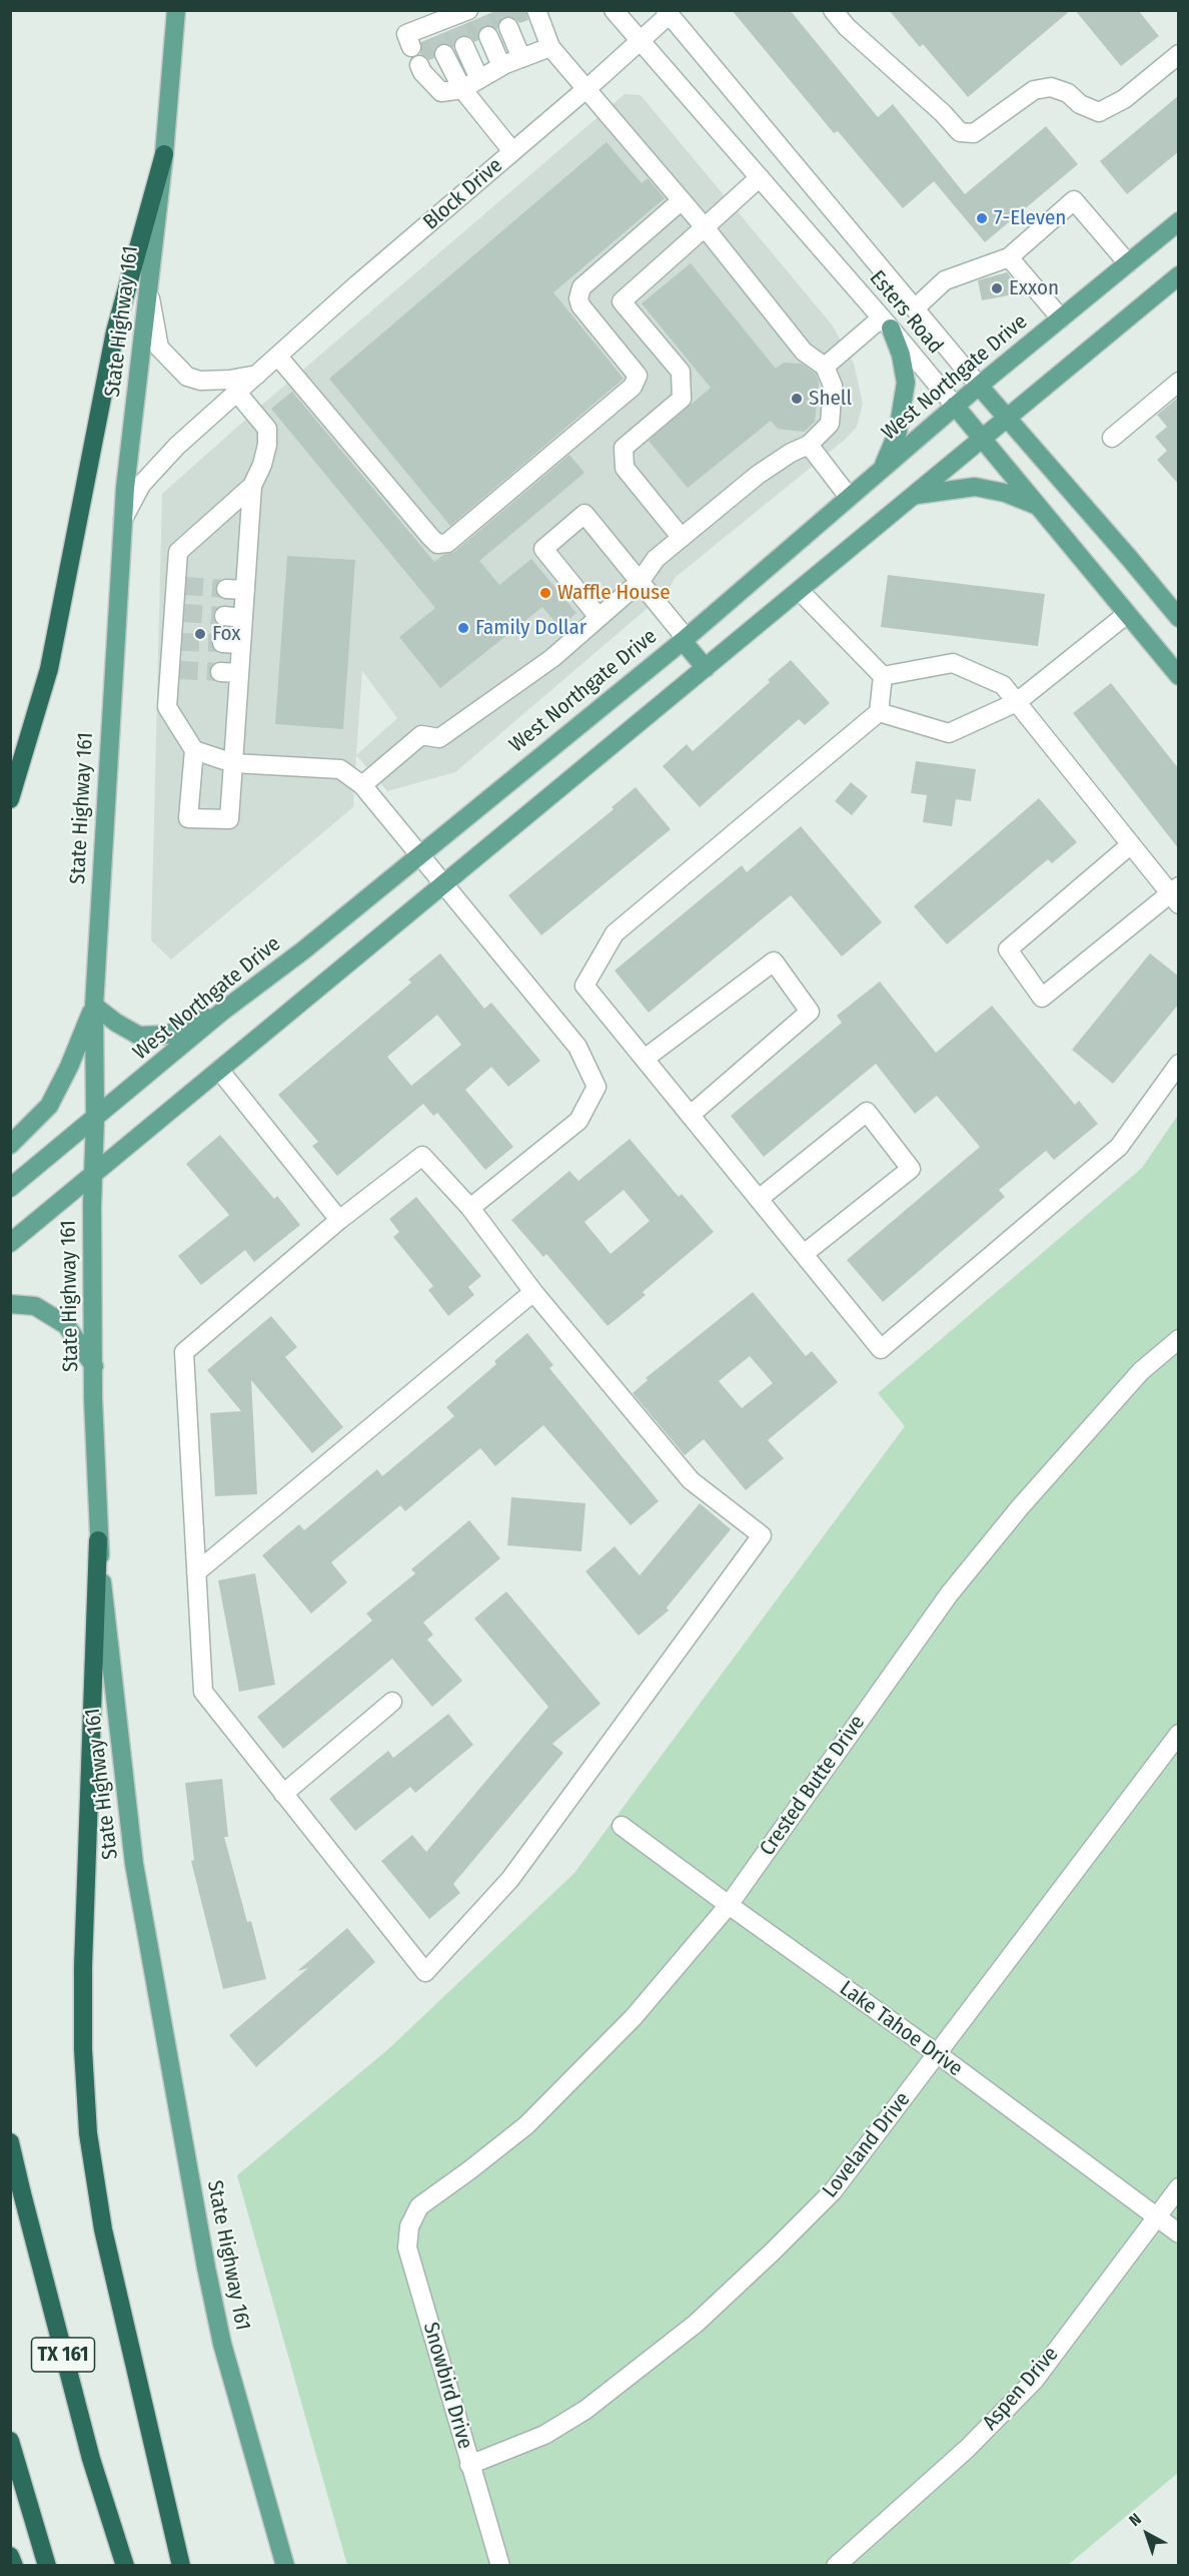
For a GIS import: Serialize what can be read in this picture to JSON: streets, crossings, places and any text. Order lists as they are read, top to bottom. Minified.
{"streets":{"highway":["TX 161"],"main road":["Esters Road","State Highway 161","West Northgate Drive"],"street":["Block Drive","Crested Butte Drive","Lake Tahoe Drive","Loveland Drive","Snowbird Drive","Aspen Drive"]},"crossings":[["Block Drive","Esters Road"],["Block Drive","State Highway 161"],["Esters Road","West Northgate Drive"],["State Highway 161","West Northgate Drive"],["Crested Butte Drive","Lake Tahoe Drive"],["Crested Butte Drive","Snowbird Drive"],["Lake Tahoe Drive","Loveland Drive"],["Lake Tahoe Drive","Aspen Drive"],["Loveland Drive","Snowbird Drive"]],"places":["7-Eleven","Exxon","Shell","Waffle House","Family Dollar","Fox"],"north":"top left"}
